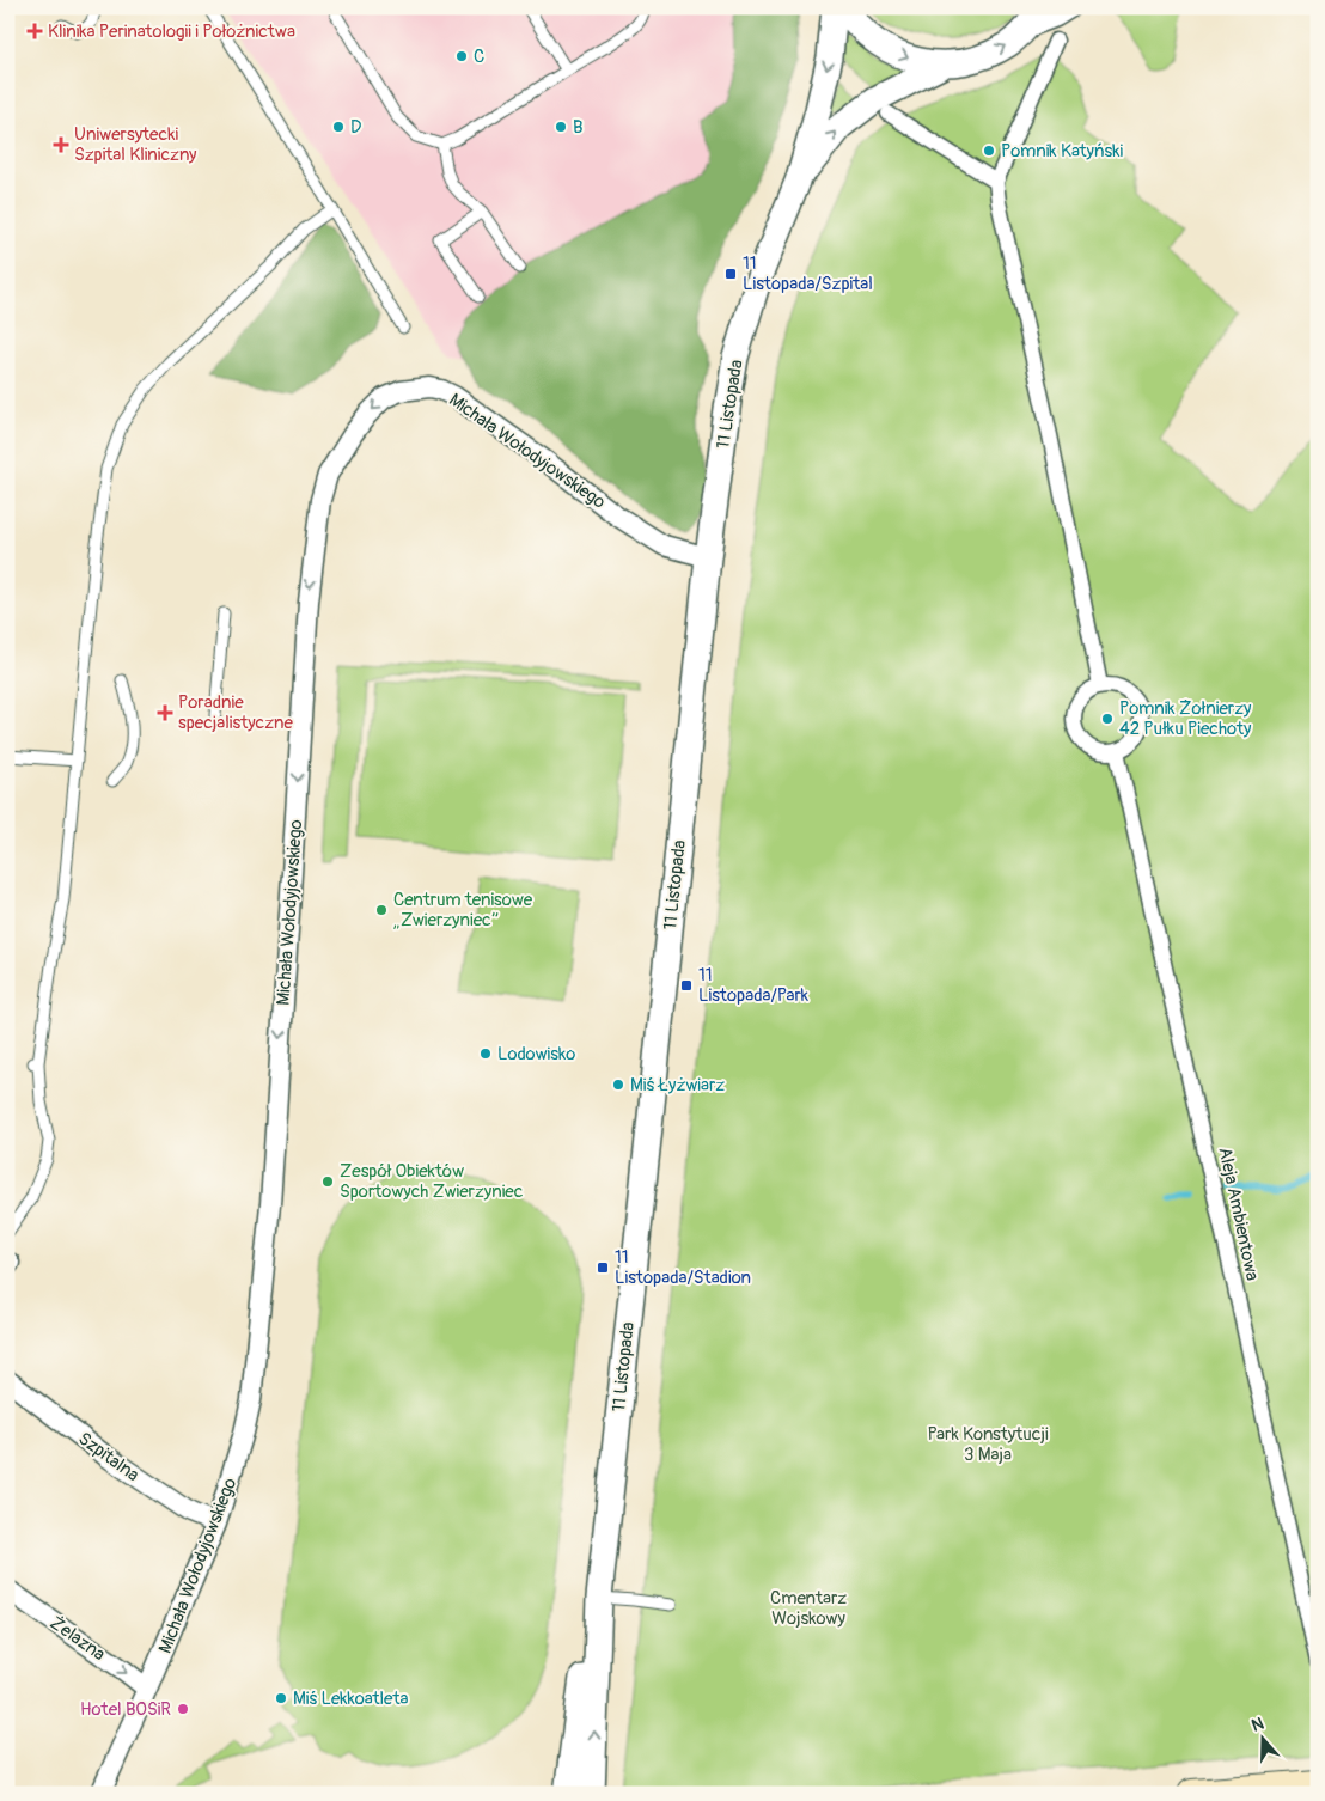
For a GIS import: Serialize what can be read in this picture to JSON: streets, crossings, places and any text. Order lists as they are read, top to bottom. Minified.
{"streets":{"street":["11 Listopada","Michała Wołodyjowskiego","Aleja Ambientowa","Szpitalna","Żelazna"]},"crossings":[["11 Listopada","Michała Wołodyjowskiego"],["Michała Wołodyjowskiego","Szpitalna"],["Michała Wołodyjowskiego","Żelazna"]],"one_way":["Żelazna"],"parks":["Park Konstytucji 3 Maja","Cmentarz Wojskowy"],"places":{"health":["Klinika Perinatologii i Położnictwa","Uniwersytecki Szpital Kliniczny","Poradnie specjalistyczne"],"other":["C","D","B","Pomnik Katyński","Pomnik Żołnierzy 42 Pułku Piechoty","Centrum tenisowe „Zwierzyniec”","Lodowisko","Miś Łyżwiarz","Zespół Obiektów Sportowych Zwierzyniec","Miś Lekkoatleta","Hotel BOSiR"],"transit":["11 Listopada/Szpital","11 Listopada/Park","11 Listopada/Stadion"]},"north":"top"}
